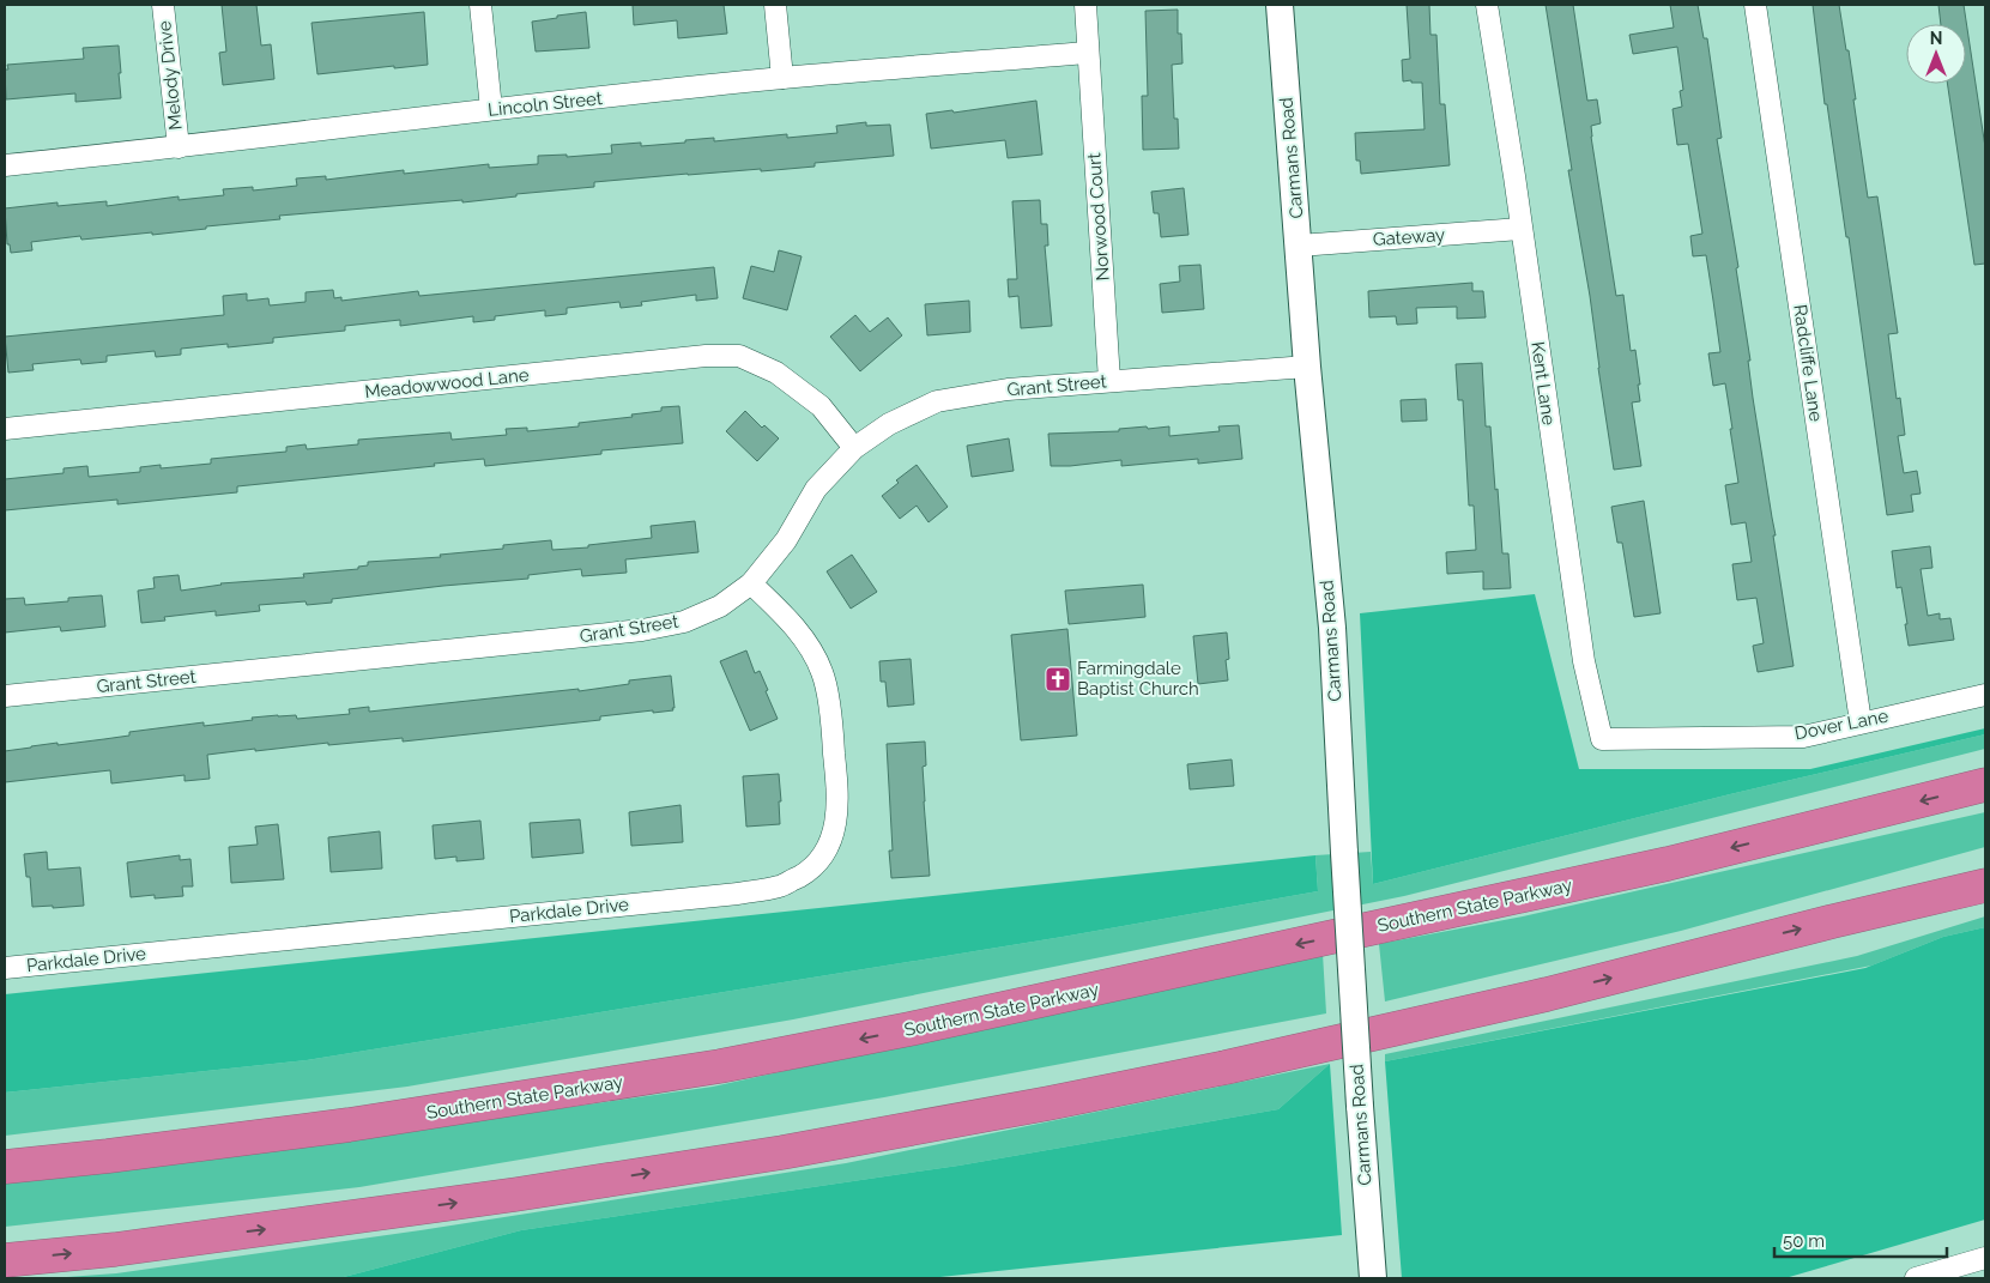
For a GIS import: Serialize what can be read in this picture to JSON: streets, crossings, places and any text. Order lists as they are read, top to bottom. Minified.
{"streets":{"highway":["Southern State Parkway"],"street":["Melody Drive","Lincoln Street","Carmans Road","Norwood Court","Gateway","Radcliffe Lane","Meadowwood Lane","Kent Lane","Grant Street","Dover Lane","Parkdale Drive"]},"crossings":[["Melody Drive","Lincoln Street"],["Lincoln Street","Norwood Court"],["Carmans Road","Gateway"],["Carmans Road","Grant Street"],["Norwood Court","Grant Street"],["Gateway","Kent Lane"],["Radcliffe Lane","Dover Lane"],["Meadowwood Lane","Grant Street"],["Kent Lane","Dover Lane"],["Grant Street","Parkdale Drive"]],"places":{"church":["Farmingdale Baptist Church"]},"scale_bar":"50 m","north":"top"}
